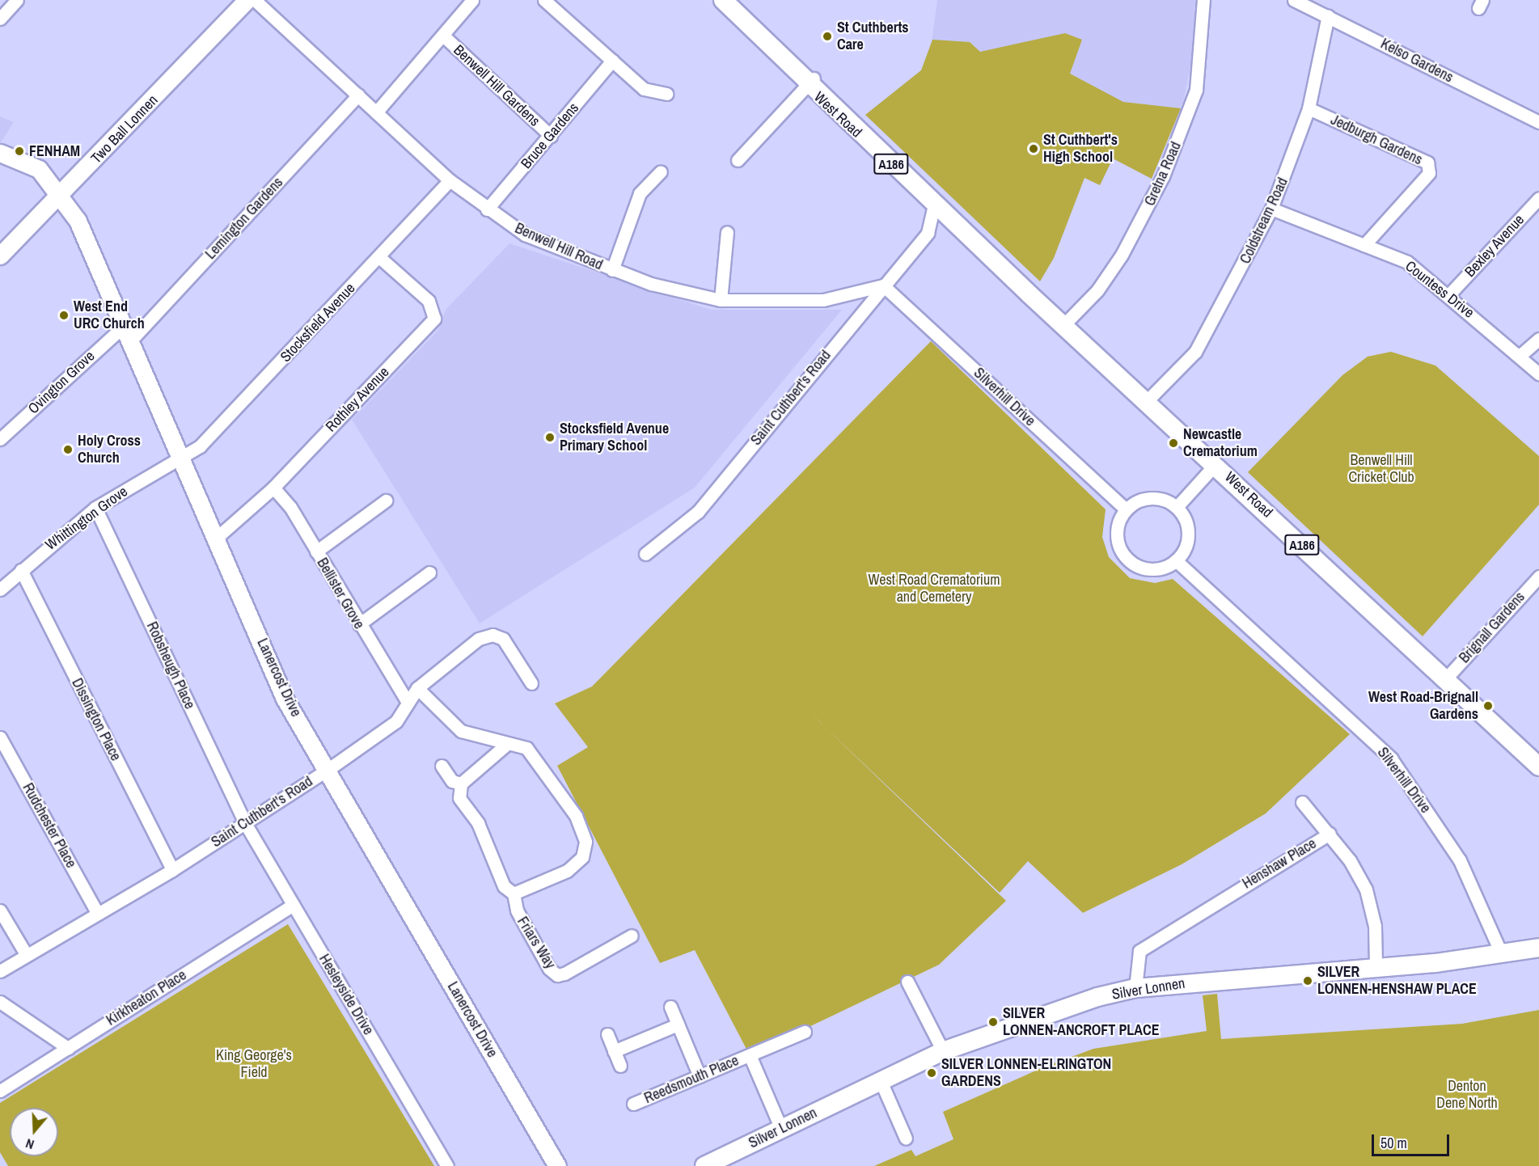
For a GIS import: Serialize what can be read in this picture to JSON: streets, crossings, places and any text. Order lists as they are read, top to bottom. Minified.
{"streets":{"main road":["West Road","A186","Silver Lonnen"],"street":["Kelso Gardens","Benwell Hill Gardens","Two Ball Lonnen","Bruce Gardens","Jedburgh Gardens","Gretna Road","Lemington Gardens","Coldstream Road","Bexley Avenue","Benwell Hill Road","Countess Drive","Stocksfield Avenue","Ovington Grove","Silverhill Drive","Saint Cuthbert's Road","Rothley Avenue","Whittington Grove","Bellister Grove","Brignall Gardens","Robsheugh Place","Lanercost Drive","Dissington Place","Rudchester Place","Henshaw Place","Friars Way","Hesleyside Drive","Kirkheaton Place","Reedsmouth Place"]},"crossings":[["Kelso Gardens","Coldstream Road"],["Benwell Hill Gardens","Bruce Gardens"],["West Road","Gretna Road"],["West Road","Coldstream Road"],["West Road","Saint Cuthbert's Road"],["West Road","Brignall Gardens"],["Two Ball Lonnen","Lanercost Drive"],["Bruce Gardens","Benwell Hill Road"],["Jedburgh Gardens","Coldstream Road"],["Jedburgh Gardens","Countess Drive"],["Lemington Gardens","Benwell Hill Road"],["Lemington Gardens","Ovington Grove"],["Lemington Gardens","Lanercost Drive"],["Coldstream Road","Countess Drive"],["Bexley Avenue","Countess Drive"],["Benwell Hill Road","Stocksfield Avenue"],["Benwell Hill Road","Silverhill Drive"],["Benwell Hill Road","Saint Cuthbert's Road"],["Stocksfield Avenue","Rothley Avenue"],["Stocksfield Avenue","Whittington Grove"],["Stocksfield Avenue","Lanercost Drive"],["Ovington Grove","Lanercost Drive"],["Silverhill Drive","Saint Cuthbert's Road"],["Silverhill Drive","Silver Lonnen"],["Saint Cuthbert's Road","Bellister Grove"],["Saint Cuthbert's Road","Robsheugh Place"],["Saint Cuthbert's Road","Lanercost Drive"],["Saint Cuthbert's Road","Dissington Place"],["Saint Cuthbert's Road","Rudchester Place"],["Saint Cuthbert's Road","Hesleyside Drive"],["Rothley Avenue","Bellister Grove"],["Rothley Avenue","Lanercost Drive"],["Whittington Grove","Robsheugh Place"],["Whittington Grove","Lanercost Drive"],["Whittington Grove","Dissington Place"],["Robsheugh Place","Hesleyside Drive"],["Henshaw Place","Silver Lonnen"],["Silver Lonnen","Reedsmouth Place"],["Hesleyside Drive","Kirkheaton Place"]],"parks":["Benwell Hill Cricket Club","West Road Crematorium and Cemetery","King George's Field","Denton Dene North"],"places":["St Cuthberts Care","St Cuthbert's High School","FENHAM","West End URC Church","Stocksfield Avenue Primary School","Newcastle Crematorium","Holy Cross Church","West Road-Brignall Gardens","SILVER LONNEN-HENSHAW PLACE","SILVER LONNEN-ANCROFT PLACE","SILVER LONNEN-ELRINGTON GARDENS"],"scale_bar":"50 m","north":"bottom"}
